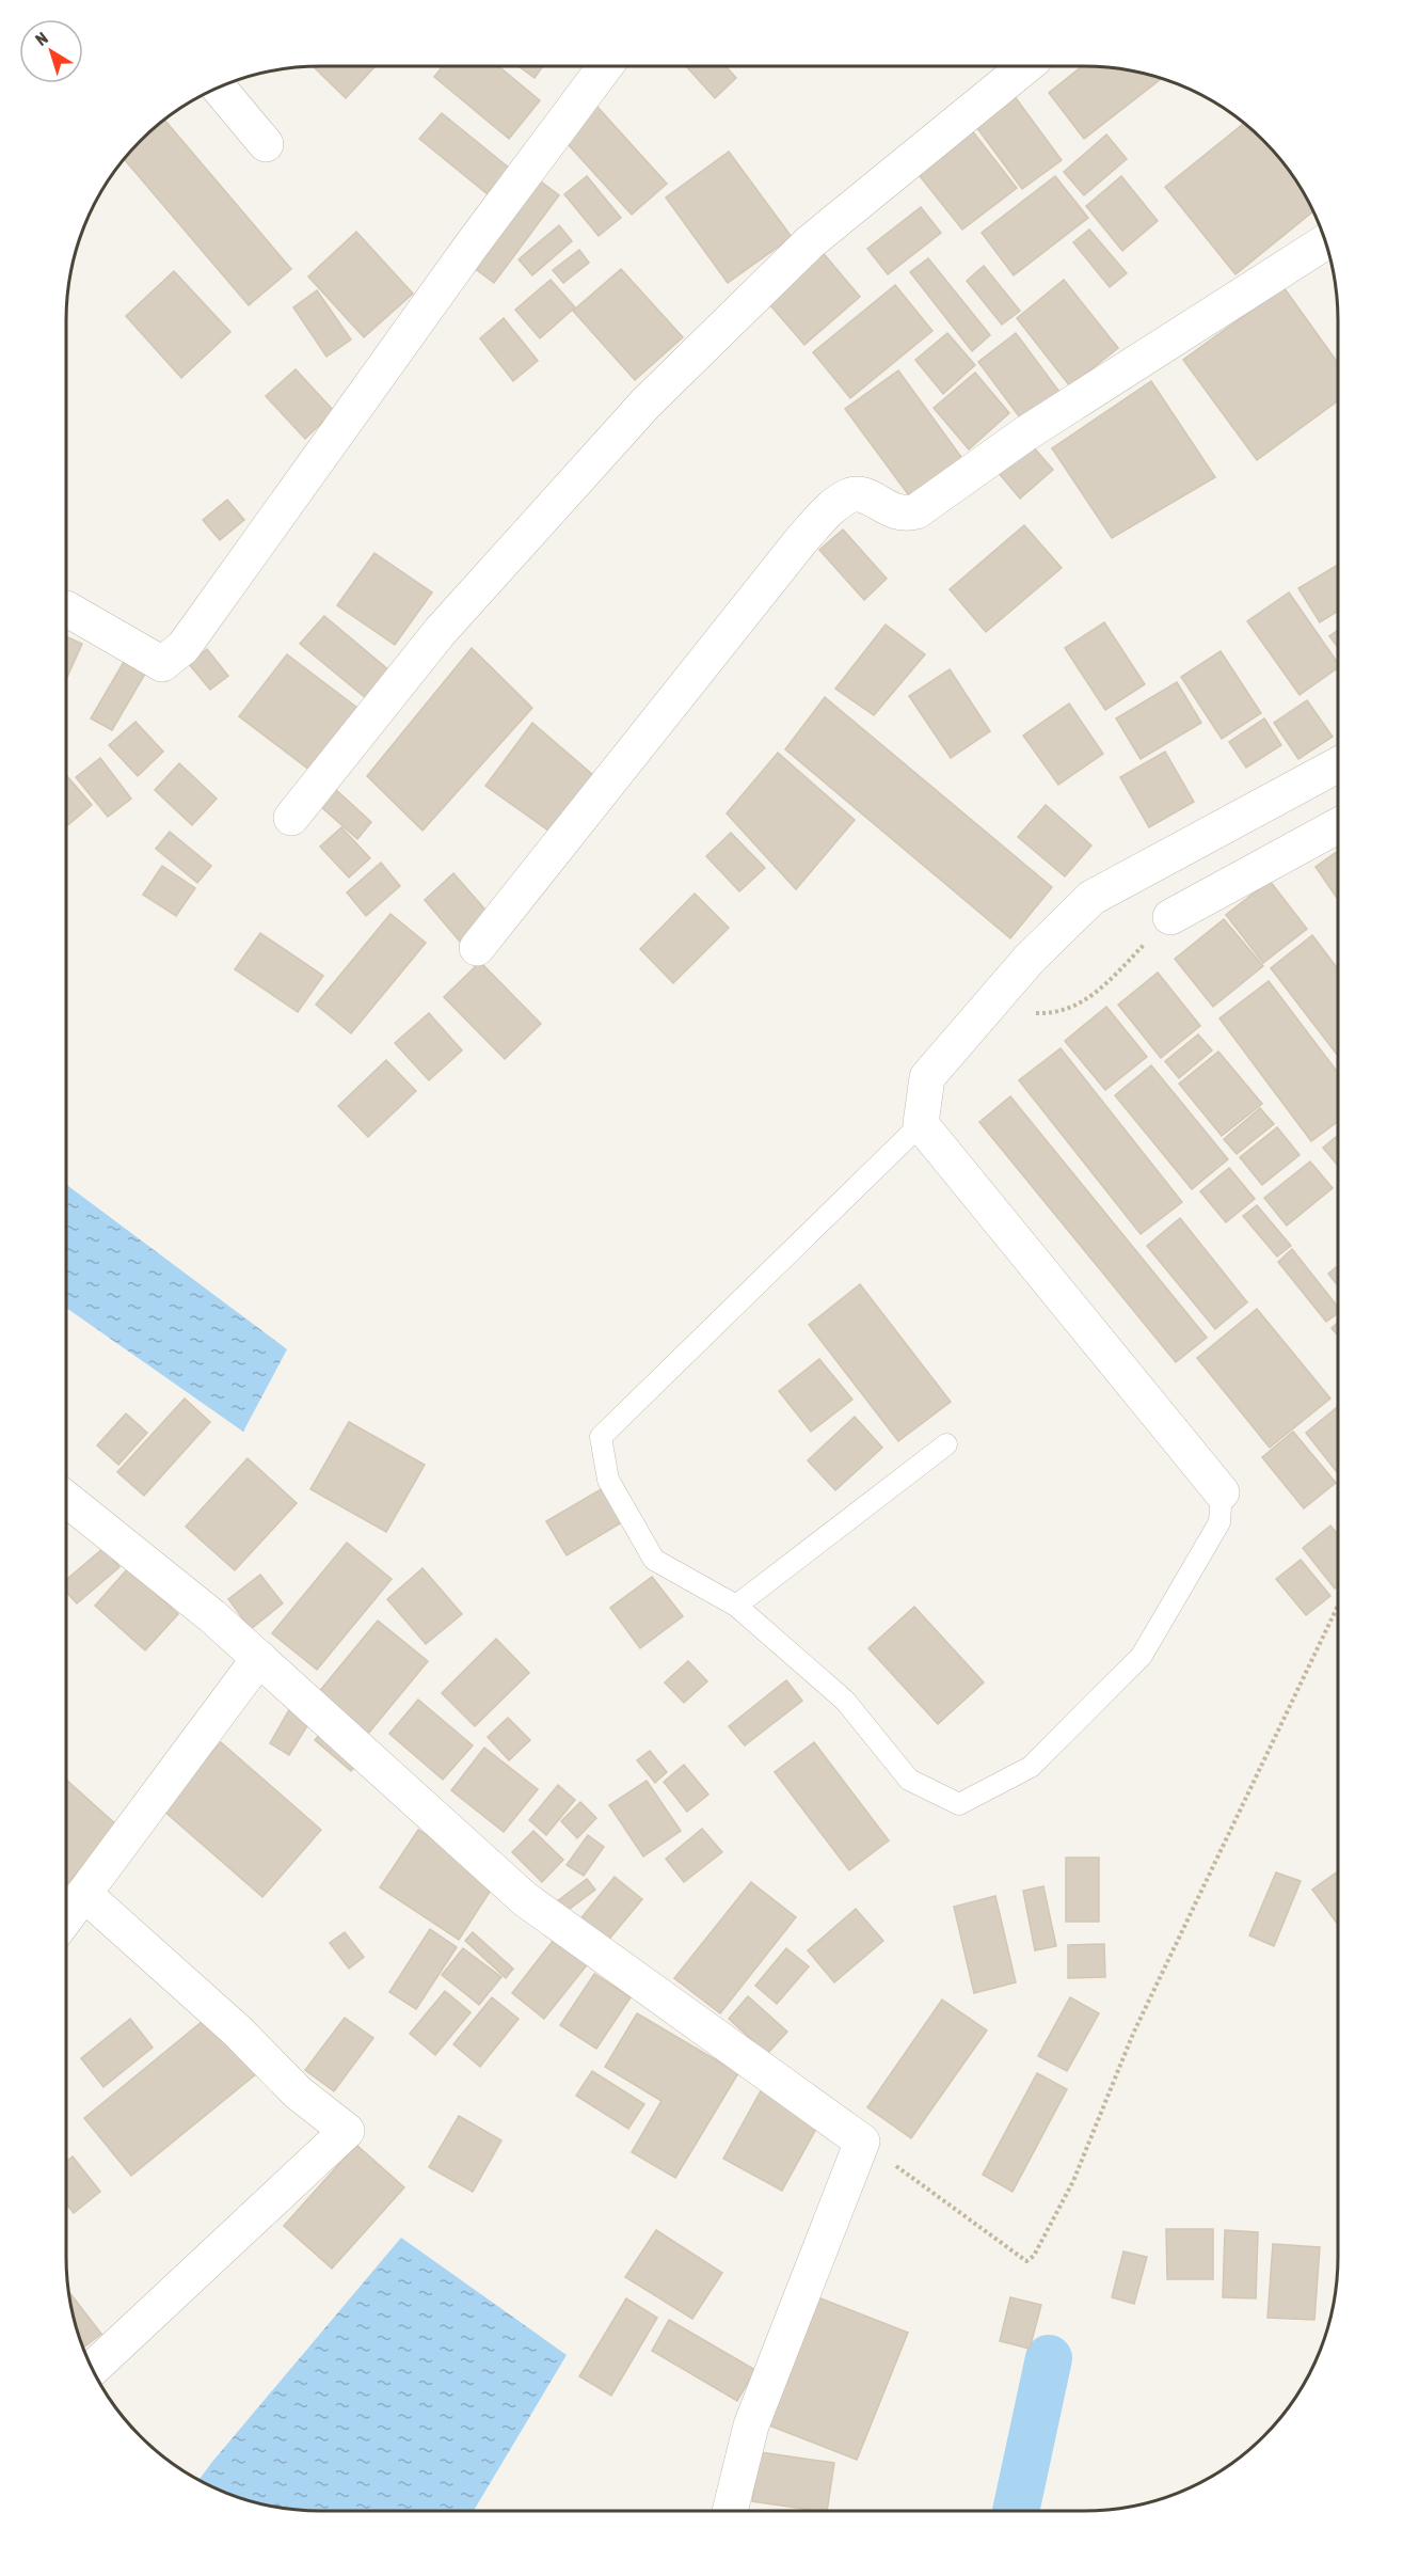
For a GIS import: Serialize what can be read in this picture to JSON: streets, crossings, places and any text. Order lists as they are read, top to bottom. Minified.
{"north":"top left"}
